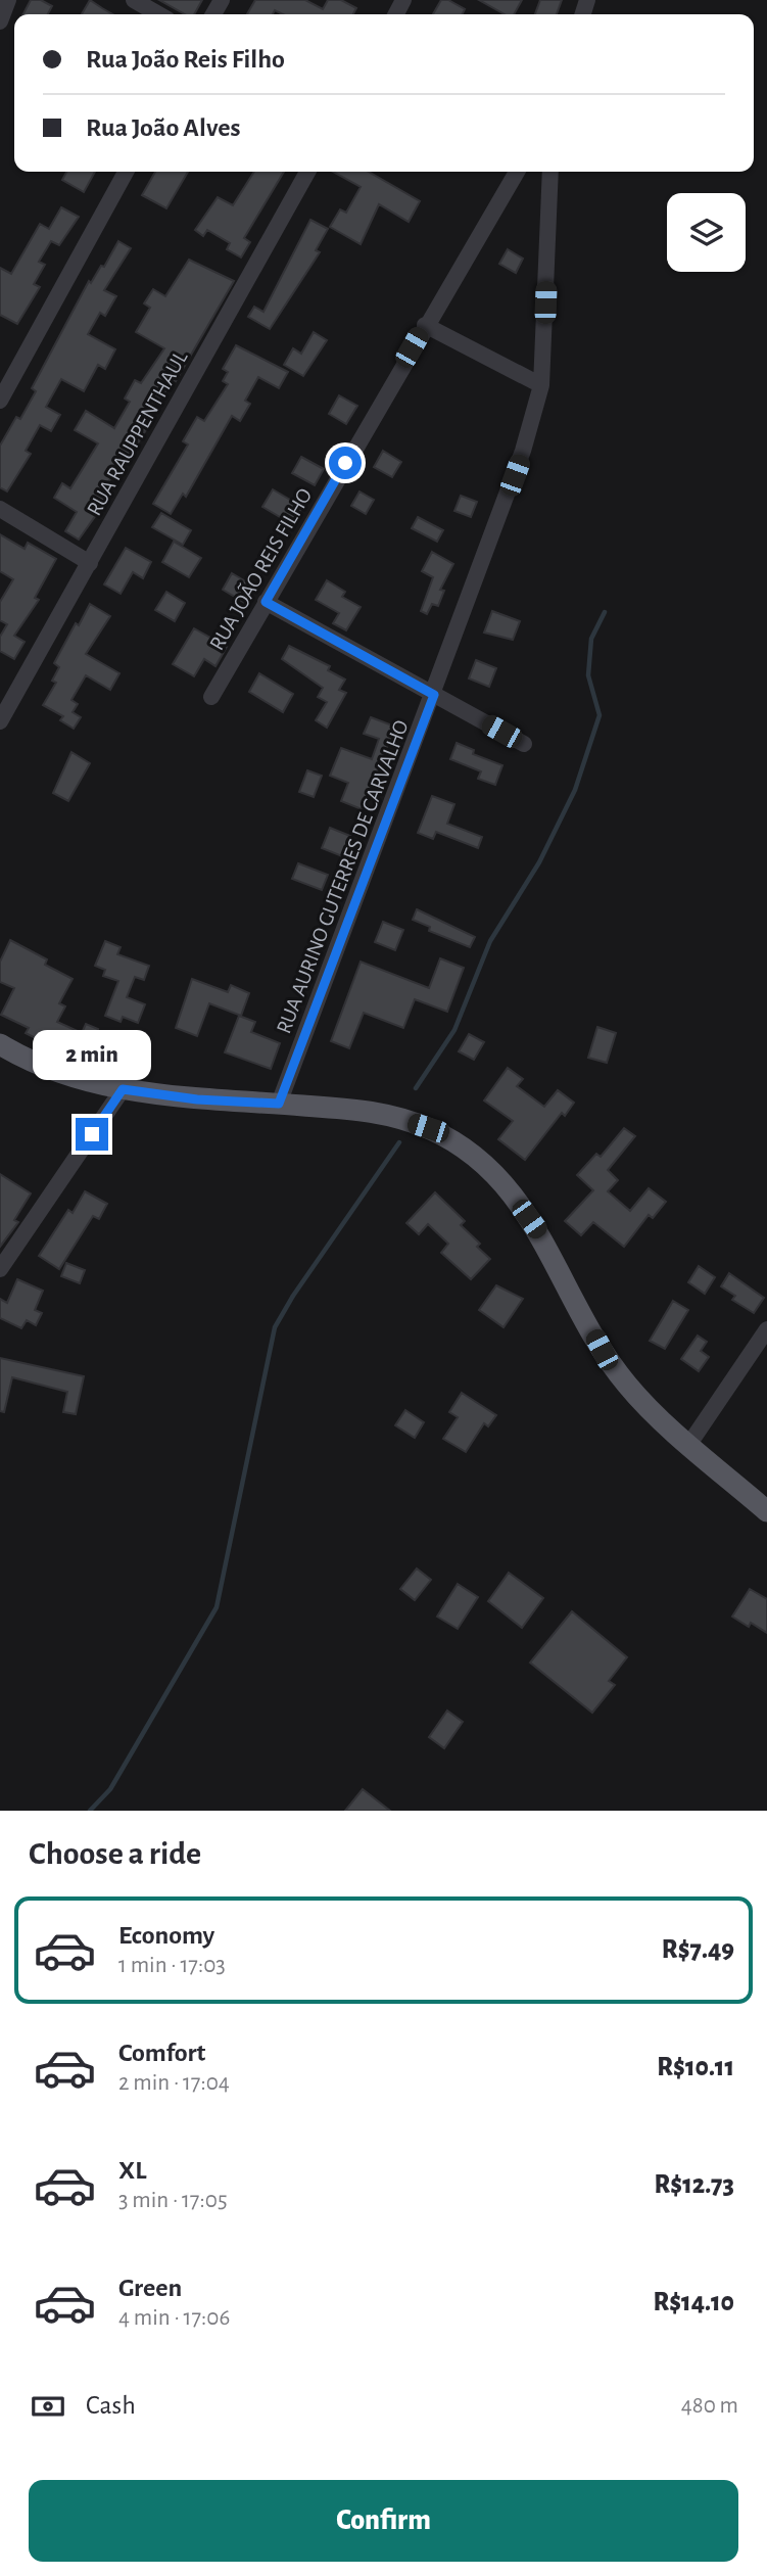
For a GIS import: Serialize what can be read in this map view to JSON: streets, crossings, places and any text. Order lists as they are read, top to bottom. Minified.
{"streets":{"street":["RUA RAUPPENTHAUL","RUA JOÃO REIS FILHO","RUA AURINO GUTERRES DE CARVALHO"]},"page":{"banner":["Rua João Reis Filho","Rua João Alves"],"bubble":"2 min","heading":"Choose a ride","list":[{"name":"Economy","note":"1 min · 17:03","value":"R$7.49"},{"name":"Comfort","note":"2 min · 17:04","value":"R$10.11"},{"name":"XL","note":"3 min · 17:05","value":"R$12.73"},{"name":"Green","note":"4 min · 17:06","value":"R$14.10"}],"pay":["Cash","480 m"],"buttons":"Confirm"}}
